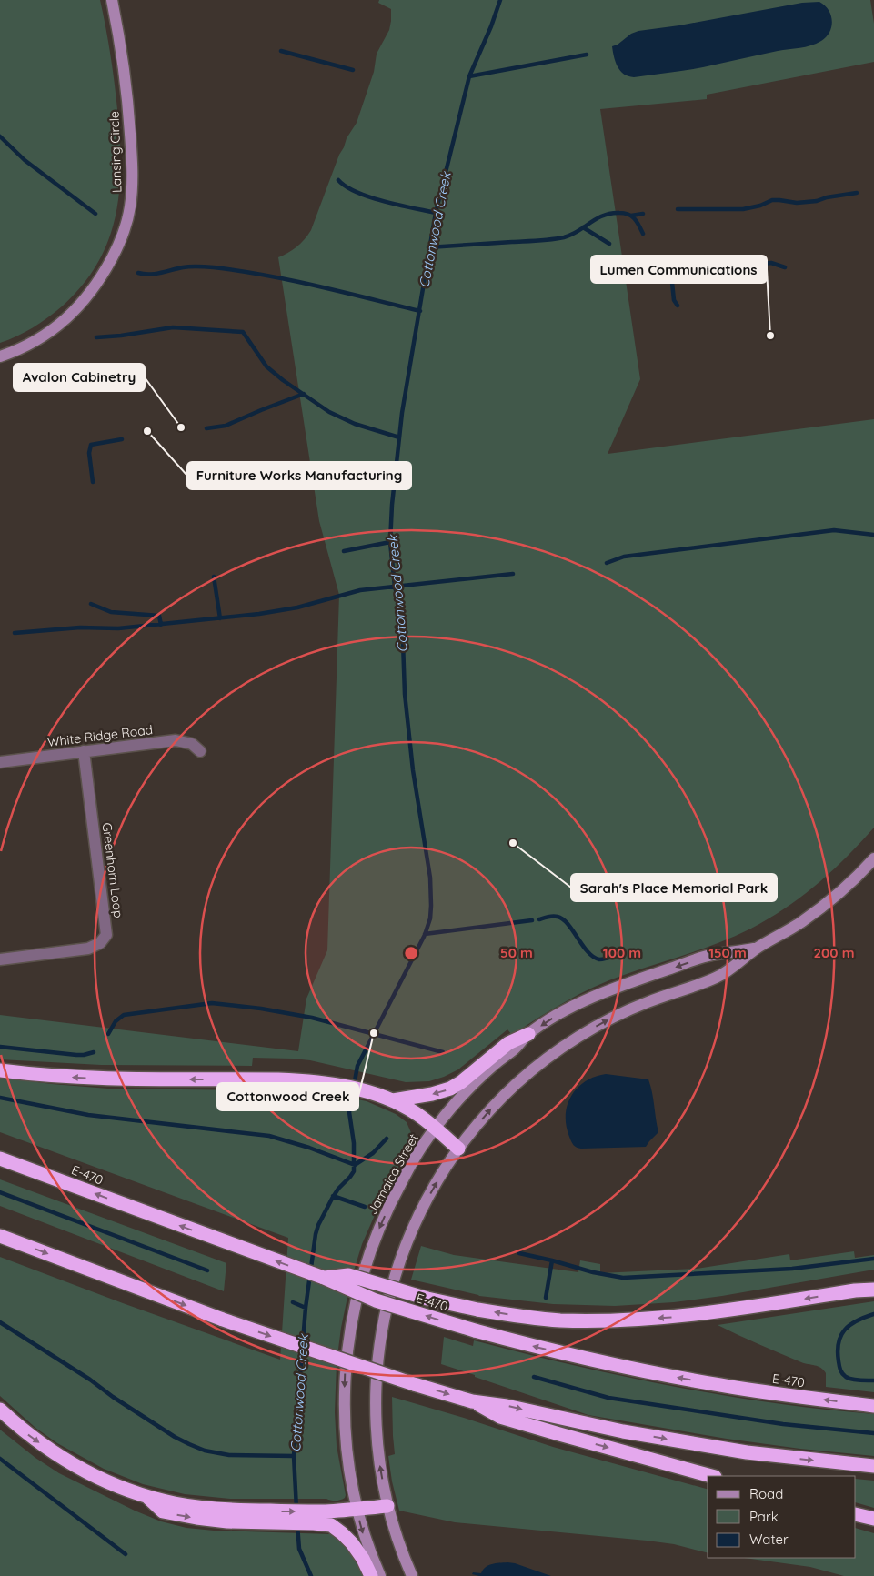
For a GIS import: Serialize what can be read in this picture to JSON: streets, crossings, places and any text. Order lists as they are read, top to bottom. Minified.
{"streets":{"highway":["E-470"],"main road":["Lansing Circle","Jamaica Street"],"street":["White Ridge Road","Greenhorn Loop"]},"crossings":[["White Ridge Road","Greenhorn Loop"]],"water":["Cottonwood Creek"],"places":["Lumen Communications","Avalon Cabinetry","Furniture Works Manufacturing","Sarah's Place Memorial Park","Cottonwood Creek"],"legend":["Road","Park","Water"],"rings":["50 m","100 m","150 m","200 m"]}
